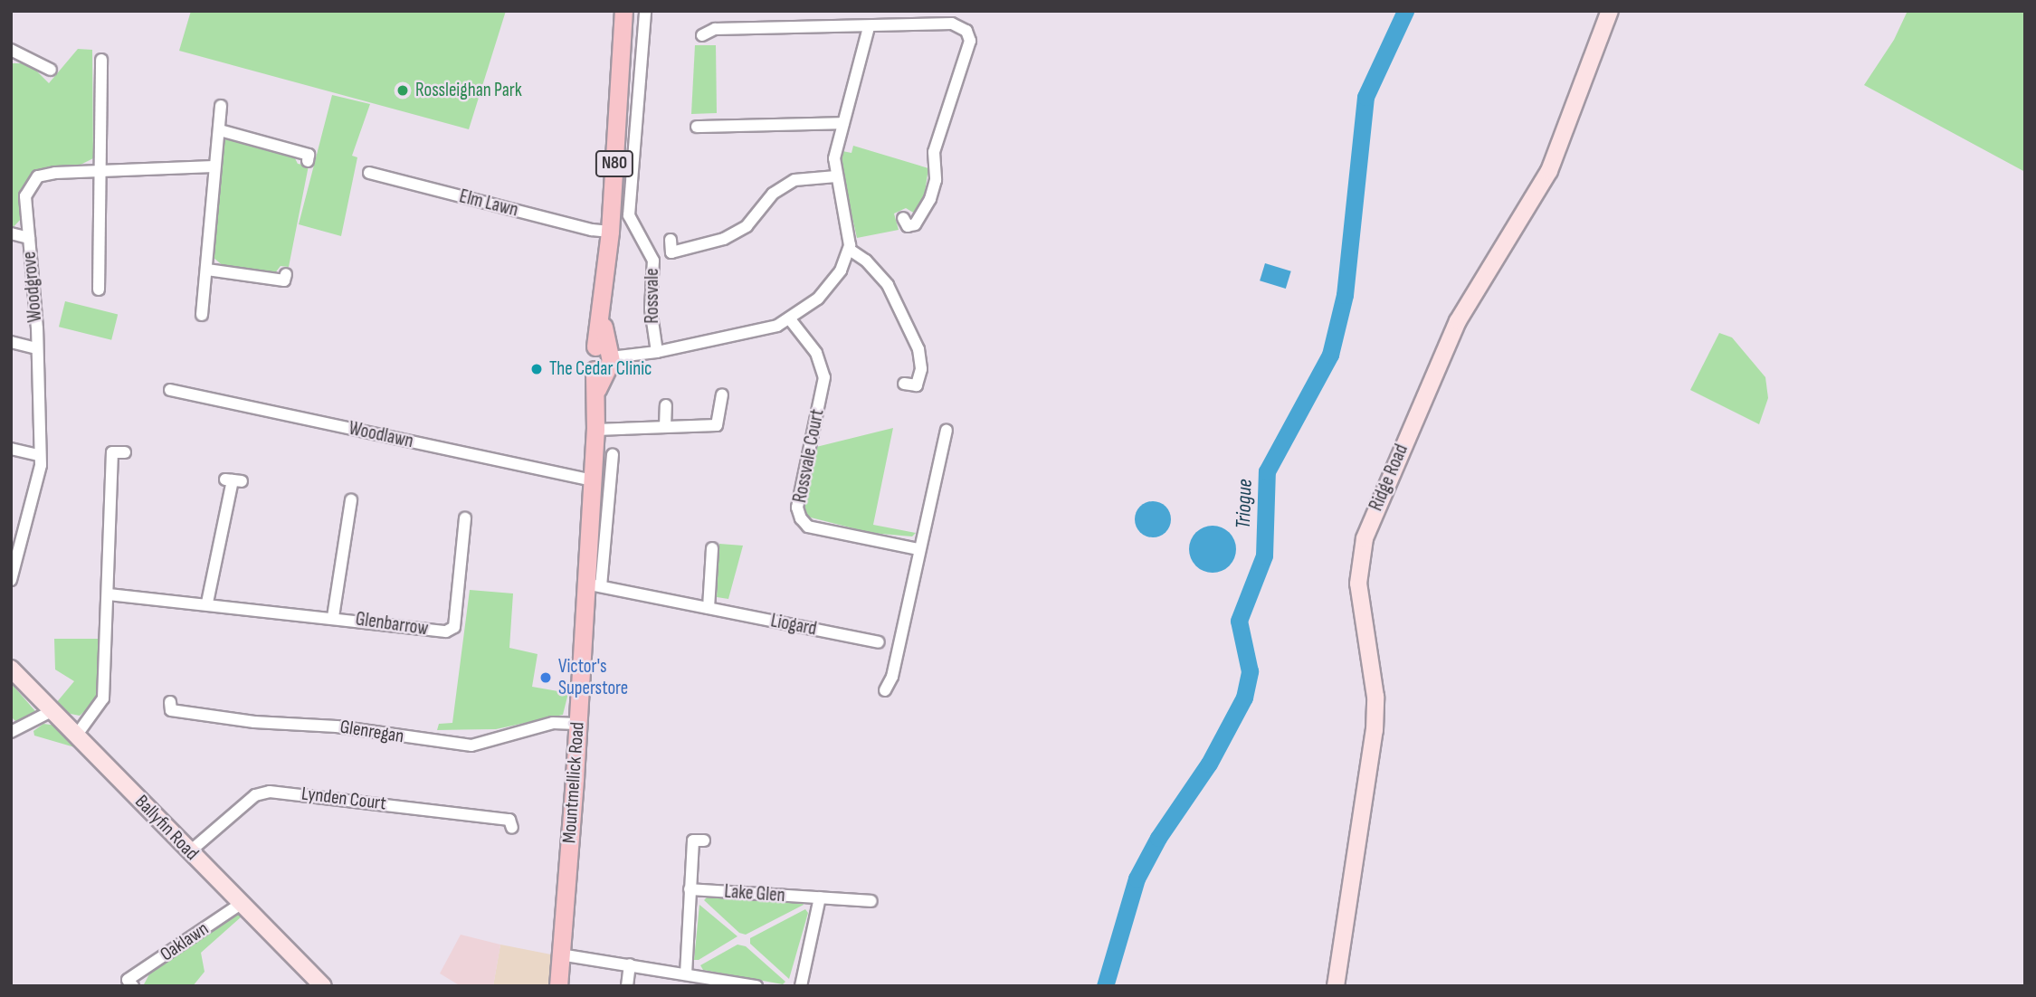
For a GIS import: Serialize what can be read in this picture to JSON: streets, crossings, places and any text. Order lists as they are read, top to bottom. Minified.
{"streets":{"main road":["N80","Mountmellick Road"],"street":["Elm Lawn","Woodgrove","Rossvale","Woodlawn","Rossvale Court","Ridge Road","Glenbarrow","Liogard","Glenregan","Lynden Court","Ballyfin Road","Lake Glen","Oaklawn"]},"crossings":[["Elm Lawn","Mountmellick Road"],["Woodlawn","Mountmellick Road"],["Liogard","Mountmellick Road"],["Glenregan","Mountmellick Road"],["Lynden Court","Ballyfin Road"],["Ballyfin Road","Oaklawn"]],"water":["Triogue"],"places":["Rossleighan Park","The Cedar Clinic","Victor's Superstore"]}
